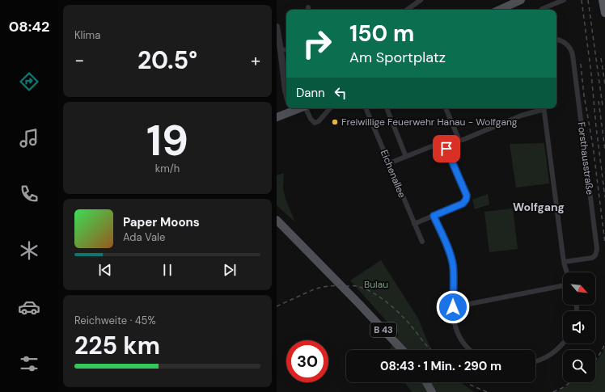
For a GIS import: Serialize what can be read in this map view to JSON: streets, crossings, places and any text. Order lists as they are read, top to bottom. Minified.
{"streets":{"main road":["B 43"],"street":["Forsthausstraße","Eichenallee"]},"districts":["Wolfgang"],"parks":["Bulau"],"places":["Freiwillige Feuerwehr Hanau - Wolfgang"],"north":"bottom right","page":{"tabs":"08:42","tile":["Klima",["19","km/h"],["Reichweite · 45%","225 km"]],"turn":["150 m","Am Sportplatz"],"heat":["−","20.5°","+"],"then":"Dann","song":["Paper Moons","Ada Vale"],"limit":"30","trip":"08:43 · 1 Min. · 290 m"}}
